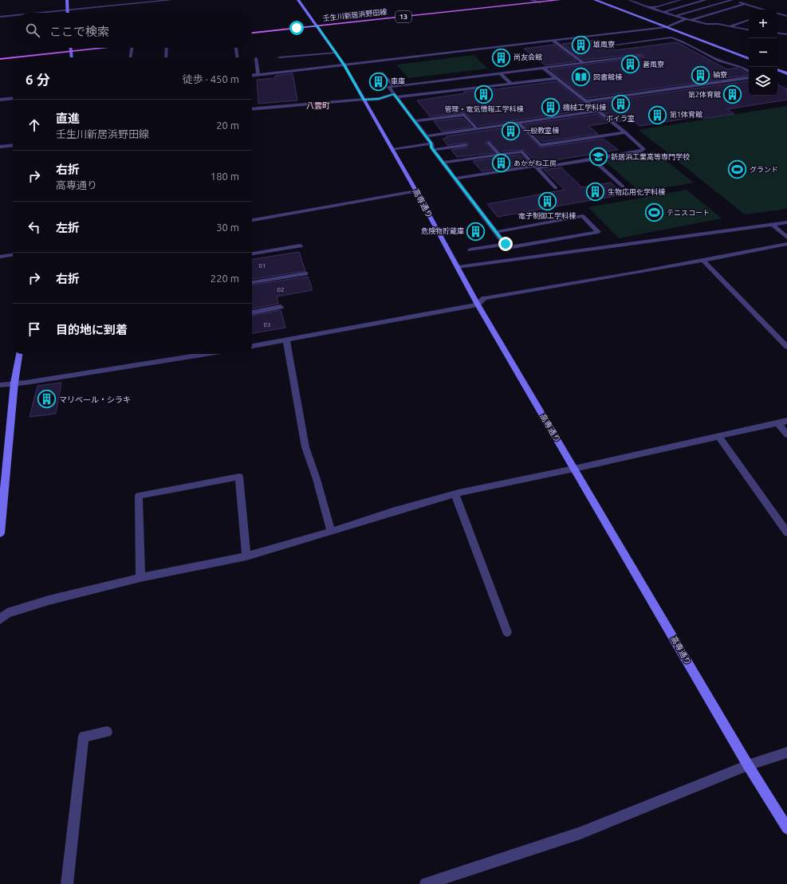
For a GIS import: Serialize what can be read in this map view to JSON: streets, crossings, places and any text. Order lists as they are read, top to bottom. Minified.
{"streets":{"main road":["壬生川新居浜野田線","13"],"street":["高専通り"]},"crossings":[["壬生川新居浜野田線","高専通り"]],"districts":["八雲町"],"places":{"building":["雄風寮","尚友会館","蒼風寮","紬寮","車庫","管理・電気情報工学科棟","第2体育館","ボイラ室","機械工学科棟","第1体育館","一般教室棟","あかがね工房","生物応用化学科棟","電子制御工学科棟","危険物貯蔵庫","マリベール・シラキ"],"library":["図書館棟"],"school or university":["新居浜工業高等専門学校"],"sports":["グランド","テニスコート"]},"house_numbers":["01","02","03"],"page":{"map_buttons":["+","−"],"search":"ここで検索","heading":["6 分","徒歩 · 450 m"],"list":[["直進","壬生川新居浜野田線","20 m"],["右折","高専通り","180 m"],["左折","30 m"],["右折","220 m"],"目的地に到着"]}}
